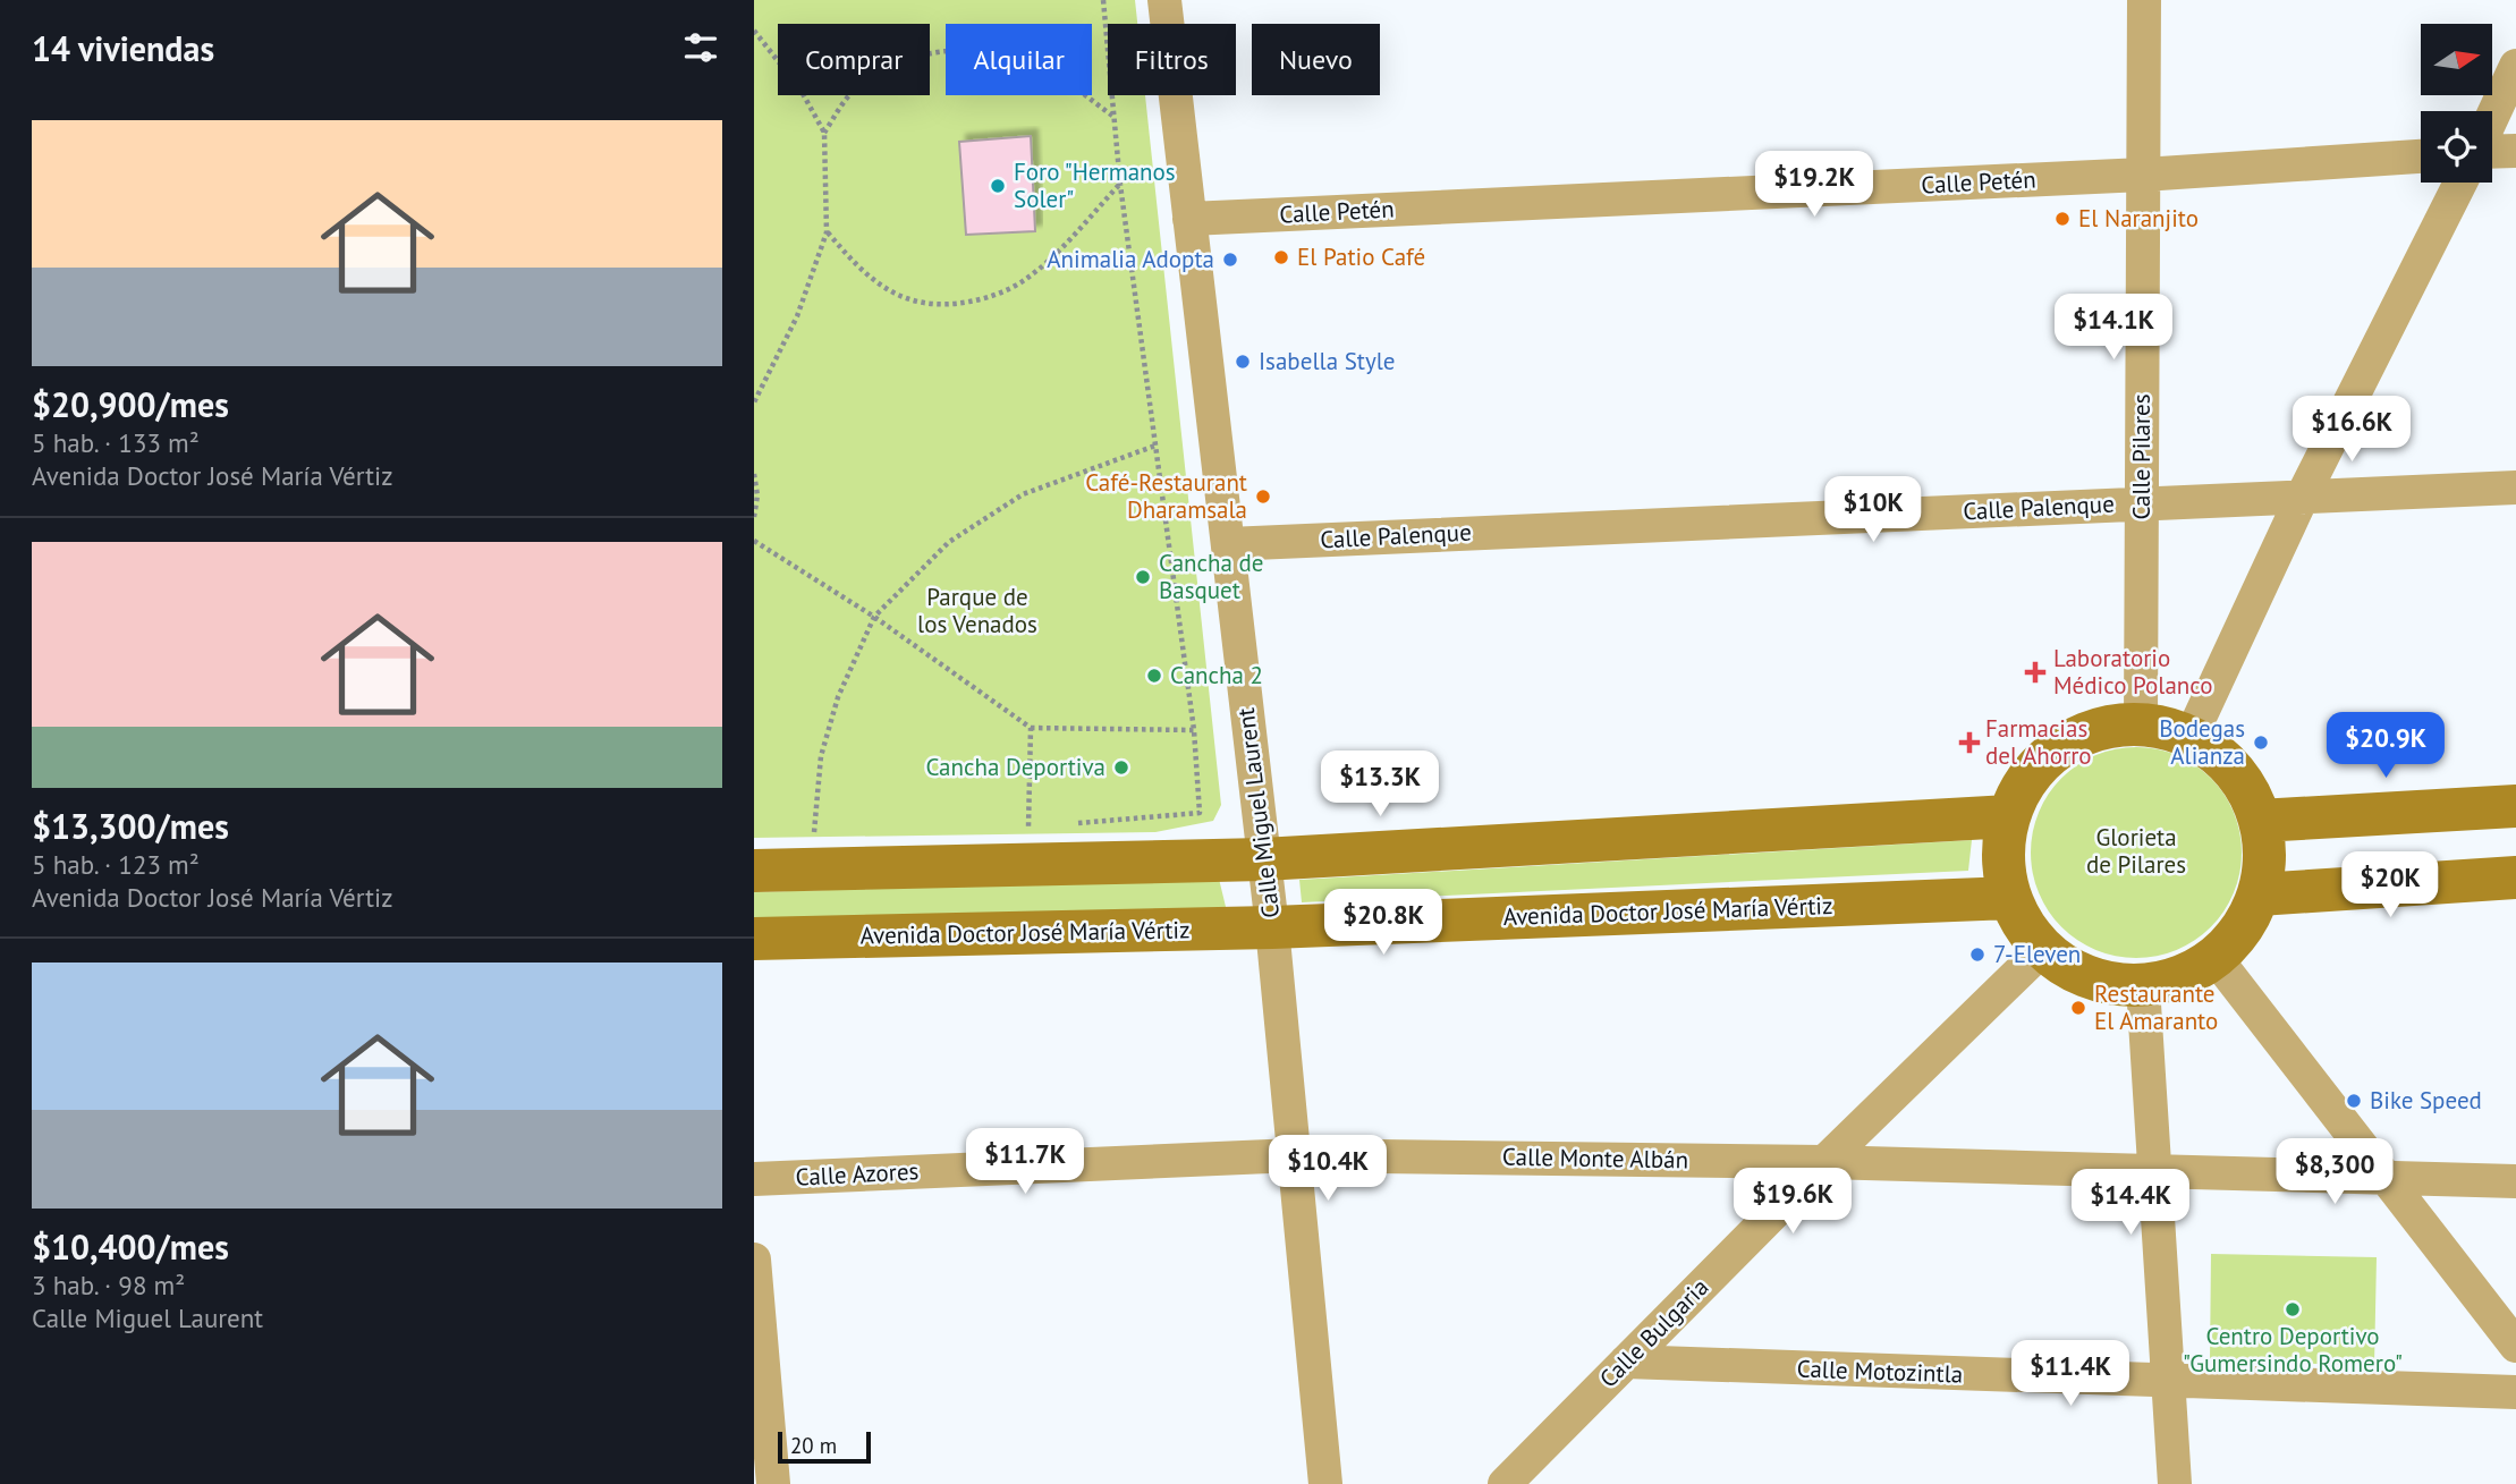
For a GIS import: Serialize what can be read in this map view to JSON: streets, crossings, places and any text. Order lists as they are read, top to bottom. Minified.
{"streets":{"main road":["Avenida Doctor José María Vértiz"],"street":["Calle Petén","Calle Pilares","Calle Palenque","Calle Miguel Laurent","Calle Monte Albán","Calle Azores","Calle Bulgaria","Calle Motozintla"]},"crossings":[["Calle Petén","Calle Pilares"],["Calle Petén","Calle Miguel Laurent"],["Calle Pilares","Calle Palenque"],["Calle Pilares","Avenida Doctor José María Vértiz"],["Calle Pilares","Calle Bulgaria"],["Calle Palenque","Calle Miguel Laurent"],["Calle Miguel Laurent","Avenida Doctor José María Vértiz"],["Calle Miguel Laurent","Calle Monte Albán"],["Calle Miguel Laurent","Calle Azores"],["Avenida Doctor José María Vértiz","Calle Bulgaria"],["Calle Monte Albán","Calle Azores"],["Calle Monte Albán","Calle Bulgaria"],["Calle Bulgaria","Calle Motozintla"]],"parks":["Parque de los Venados","Glorieta de Pilares"],"places":{"other":["Foro \"Hermanos Soler\"","El Naranjito","El Patio Café","Animalia Adopta","Isabella Style","Café-Restaurant Dharamsala","Cancha de Basquet","Cancha 2","Bodegas Alianza","Cancha Deportiva","7-Eleven","Restaurante El Amaranto","Bike Speed","Centro Deportivo \"Gumersindo Romero\""],"health":["Laboratorio Médico Polanco","Farmacias del Ahorro"]},"scale_bar":"20 m","north":"right","page":{"heading":"14 viviendas","chip":["Comprar","Alquilar","Filtros","Nuevo"],"list":[{"name":"$20,900/mes","note":"5 hab. · 133 m² · Avenida Doctor José María Vértiz"},{"name":"$13,300/mes","note":"5 hab. · 123 m² · Avenida Doctor José María Vértiz"},{"name":"$10,400/mes","note":"3 hab. · 98 m² · Calle Miguel Laurent"}],"price":["$19.2K","$14.1K","$16.6K","$10K","$20.9K","$13.3K","$20K","$20.8K","$11.7K","$10.4K","$8,300","$19.6K","$14.4K","$11.4K"],"scale":"20 m"}}
